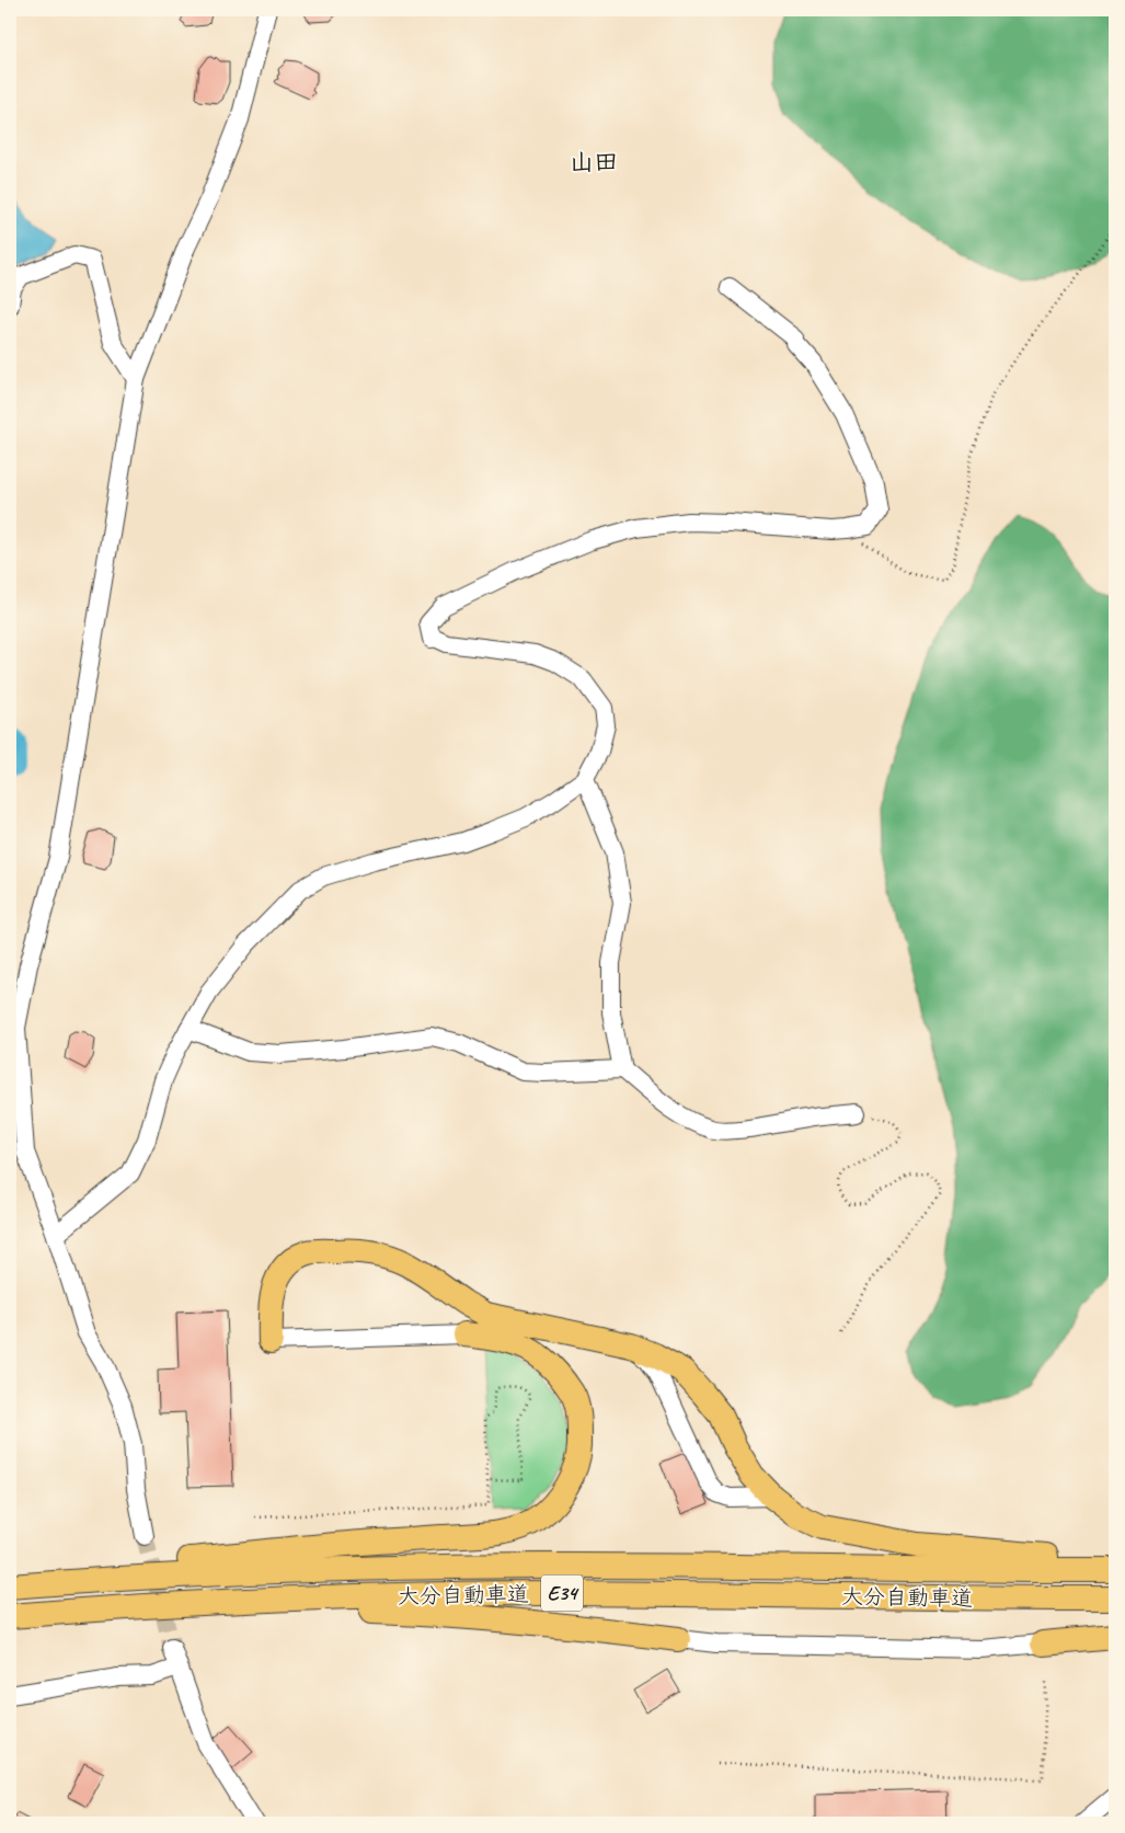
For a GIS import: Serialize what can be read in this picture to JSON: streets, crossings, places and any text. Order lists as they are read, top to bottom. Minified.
{"streets":{"highway":["E34","大分自動車道"]},"districts":["山田"]}
